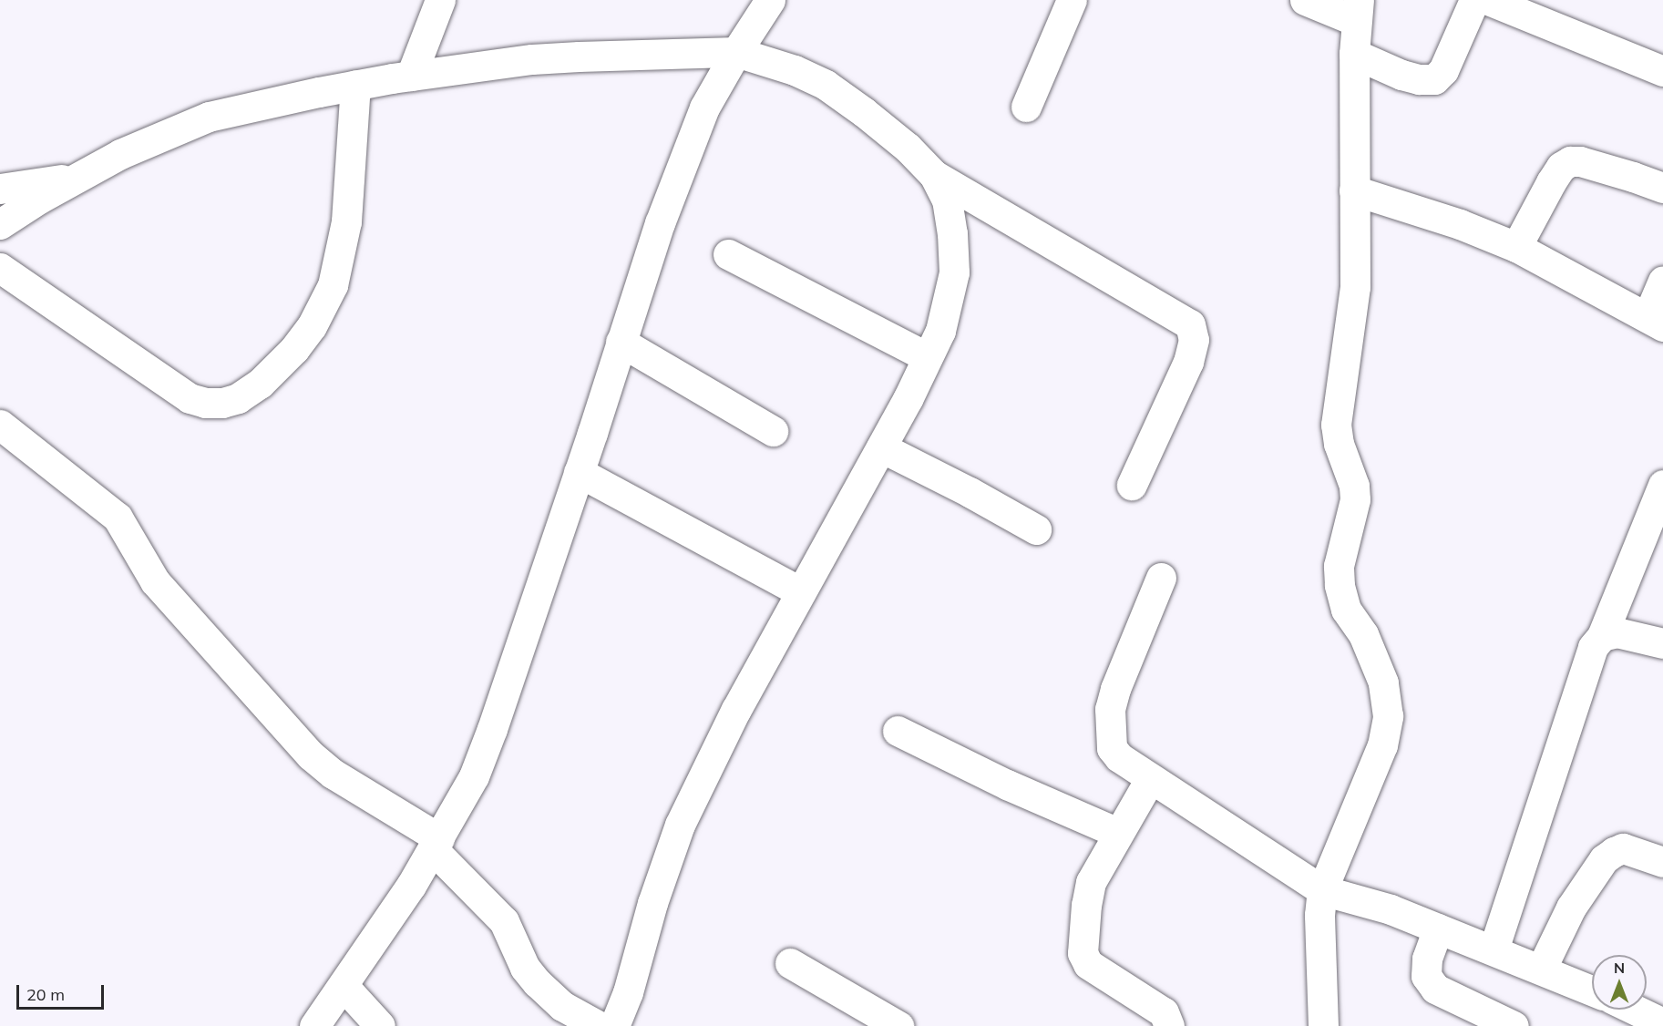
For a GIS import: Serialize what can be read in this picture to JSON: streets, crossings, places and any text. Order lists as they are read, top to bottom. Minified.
{"scale_bar":"20 m","north":"top"}
